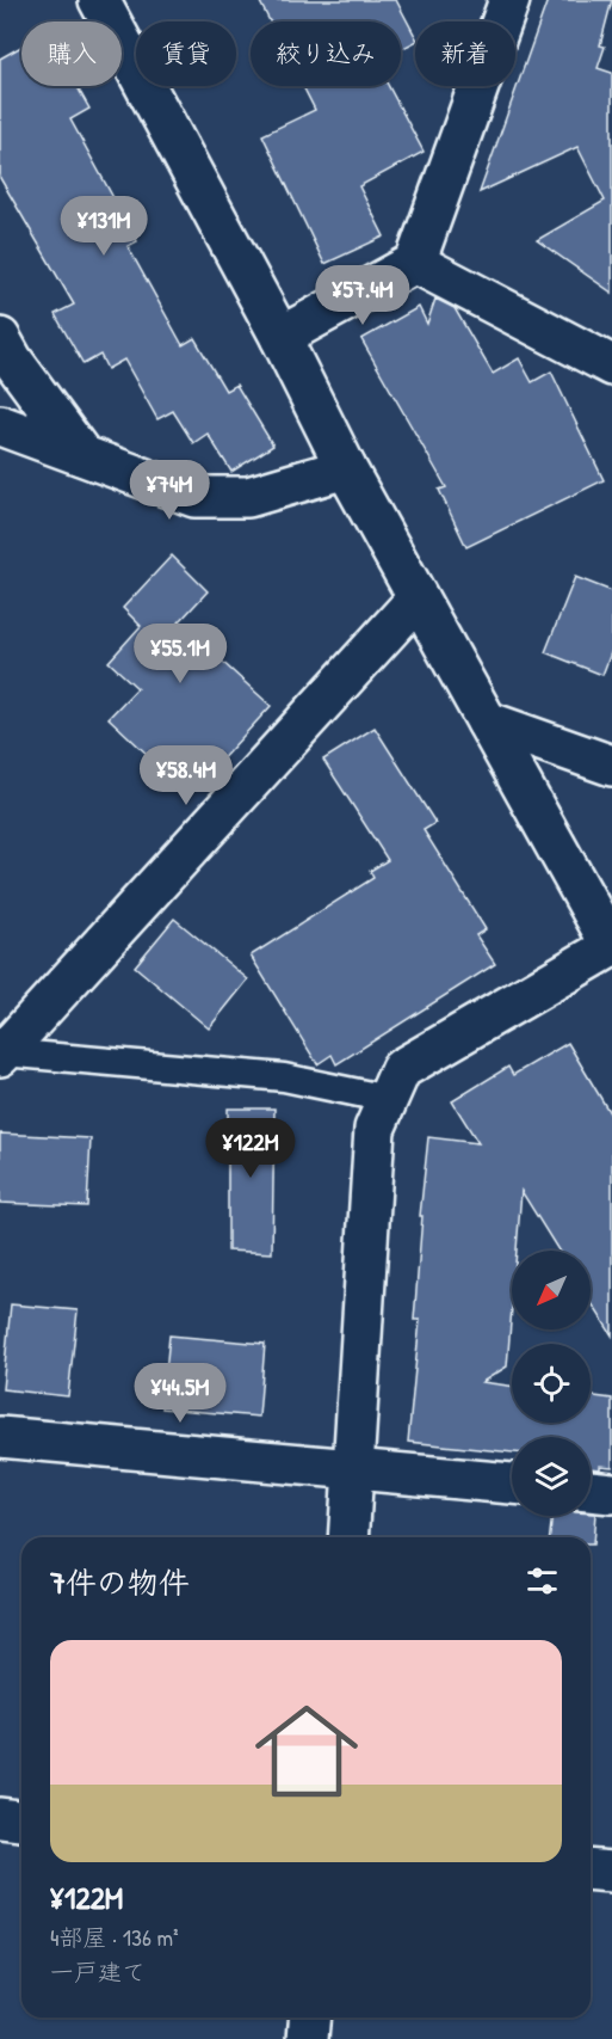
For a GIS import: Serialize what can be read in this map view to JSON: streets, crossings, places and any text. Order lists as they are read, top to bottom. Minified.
{"north":"bottom left","page":{"chip":["購入","賃貸","絞り込み","新着"],"price":["¥131M","¥57.4M","¥74M","¥55.1M","¥58.4M","¥122M","¥44.5M"],"heading":"7件の物件","list":[{"name":"¥122M","note":"4部屋 · 136 m² · 一戸建て"}]}}
